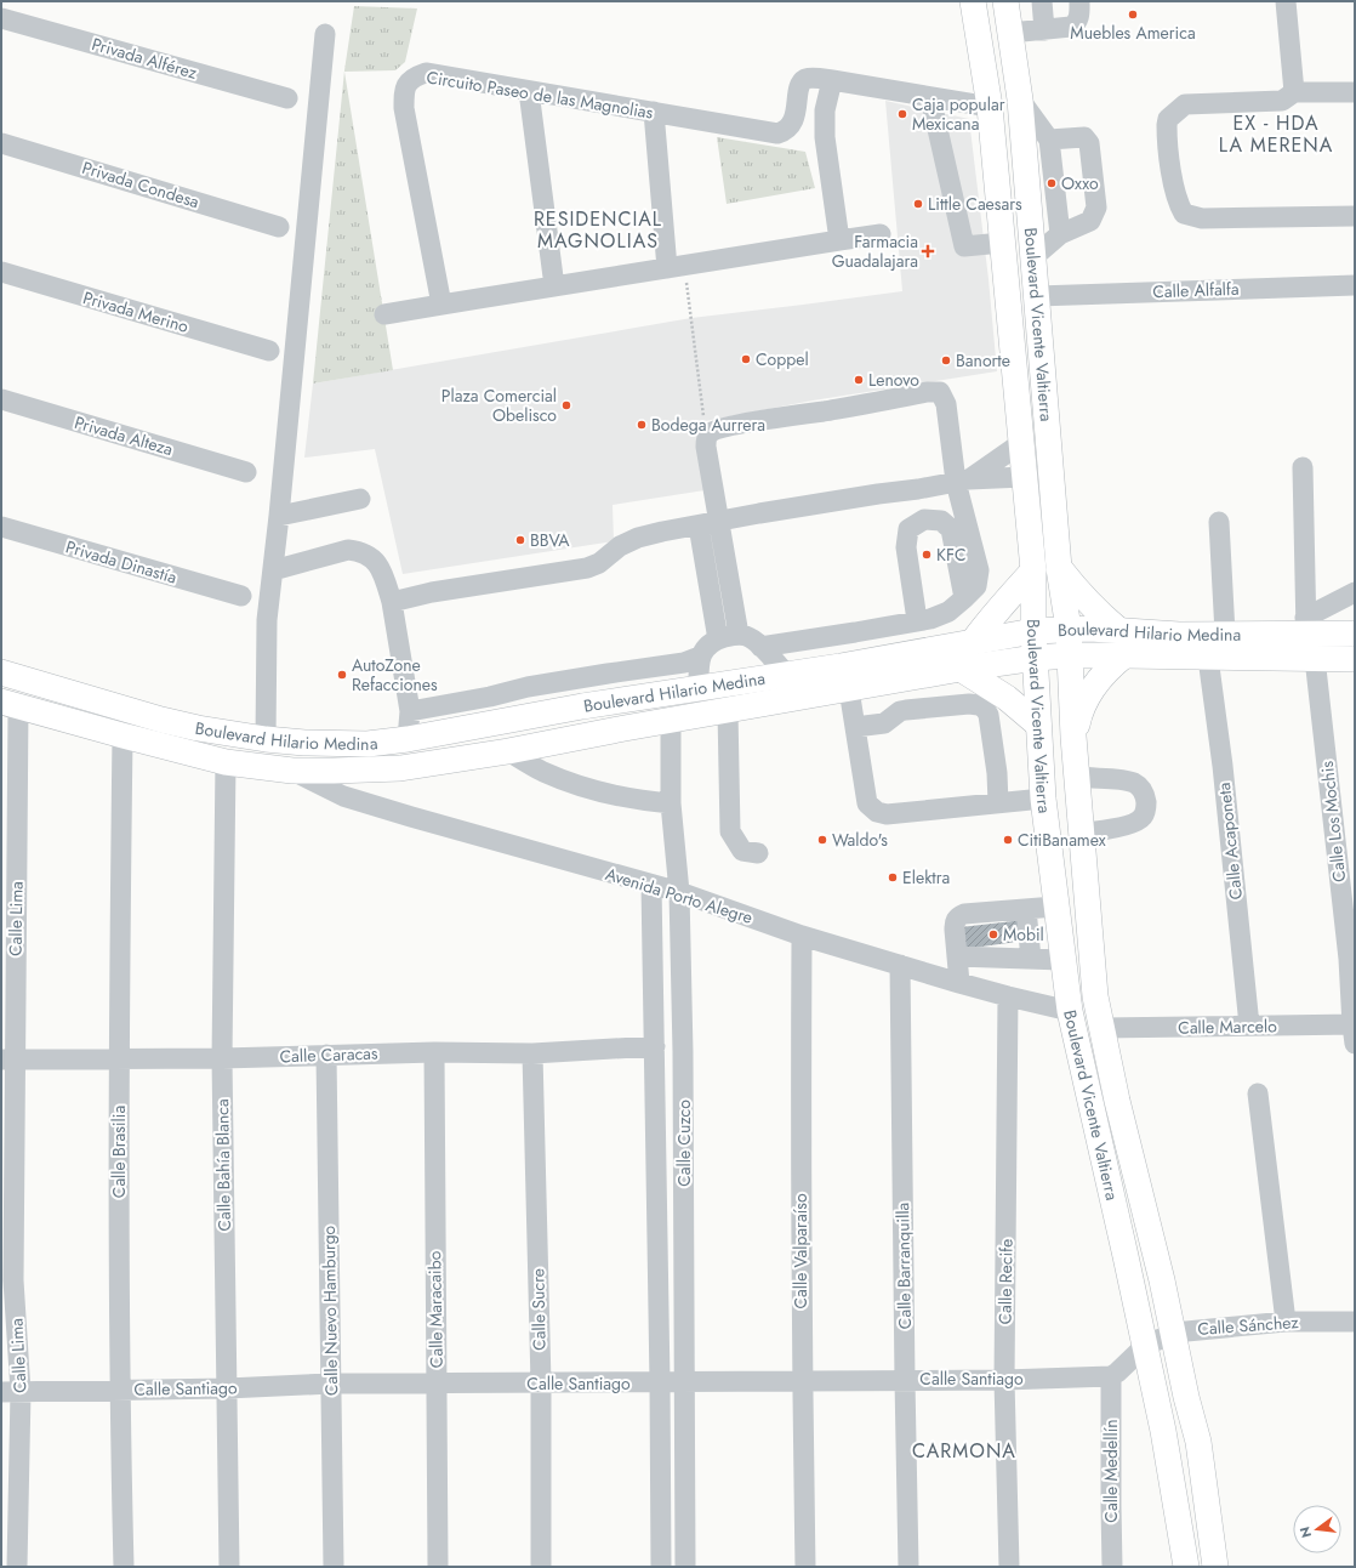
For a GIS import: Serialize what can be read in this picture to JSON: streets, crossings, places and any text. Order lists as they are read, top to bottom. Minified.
{"streets":{"main road":["Boulevard Vicente Valtierra","Boulevard Hilario Medina"],"street":["Privada Alférez","Circuito Paseo de las Magnolias","Privada Condesa","Calle Alfalfa","Privada Merino","Privada Alteza","Privada Dinastía","Calle Los Mochis","Calle Acaponeta","Avenida Porto Alegre","Calle Lima","Calle Marcelo","Calle Caracas","Calle Cuzco","Calle Brasilia","Calle Bahía Blanca","Calle Valparaíso","Calle Barranquilla","Calle Recife","Calle Maracaibo","Calle Sucre","Calle Nuevo Hamburgo","Calle Sánchez","Calle Santiago","Calle Medellín"]},"crossings":[["Circuito Paseo de las Magnolias","Boulevard Vicente Valtierra"],["Calle Alfalfa","Boulevard Vicente Valtierra"],["Boulevard Vicente Valtierra","Boulevard Hilario Medina"],["Boulevard Vicente Valtierra","Avenida Porto Alegre"],["Boulevard Vicente Valtierra","Calle Marcelo"],["Boulevard Vicente Valtierra","Calle Sánchez"],["Boulevard Hilario Medina","Calle Los Mochis"],["Boulevard Hilario Medina","Calle Acaponeta"],["Boulevard Hilario Medina","Avenida Porto Alegre"],["Boulevard Hilario Medina","Calle Lima"],["Boulevard Hilario Medina","Calle Cuzco"],["Boulevard Hilario Medina","Calle Brasilia"],["Boulevard Hilario Medina","Calle Bahía Blanca"],["Calle Los Mochis","Calle Marcelo"],["Calle Acaponeta","Calle Marcelo"],["Avenida Porto Alegre","Calle Cuzco"],["Avenida Porto Alegre","Calle Valparaíso"],["Avenida Porto Alegre","Calle Barranquilla"],["Avenida Porto Alegre","Calle Recife"],["Calle Lima","Calle Caracas"],["Calle Lima","Calle Santiago"],["Calle Caracas","Calle Cuzco"],["Calle Caracas","Calle Brasilia"],["Calle Caracas","Calle Bahía Blanca"],["Calle Caracas","Calle Maracaibo"],["Calle Caracas","Calle Sucre"],["Calle Caracas","Calle Nuevo Hamburgo"],["Calle Cuzco","Calle Santiago"],["Calle Brasilia","Calle Santiago"],["Calle Bahía Blanca","Calle Santiago"],["Calle Valparaíso","Calle Santiago"],["Calle Barranquilla","Calle Santiago"],["Calle Recife","Calle Santiago"],["Calle Maracaibo","Calle Santiago"],["Calle Sucre","Calle Santiago"],["Calle Nuevo Hamburgo","Calle Santiago"],["Calle Santiago","Calle Medellín"]],"districts":["EX - HDA LA MERENA","RESIDENCIAL MAGNOLIAS","CARMONA"],"places":{"other":["Muebles America","Caja popular Mexicana","Oxxo","Little Caesars","Coppel","Banorte","Lenovo","Plaza Comercial Obelisco","Bodega Aurrera","BBVA","KFC","AutoZone Refacciones","Waldo's","CitiBanamex","Elektra","Mobil"],"health":["Farmacia Guadalajara"]},"north":"left"}
